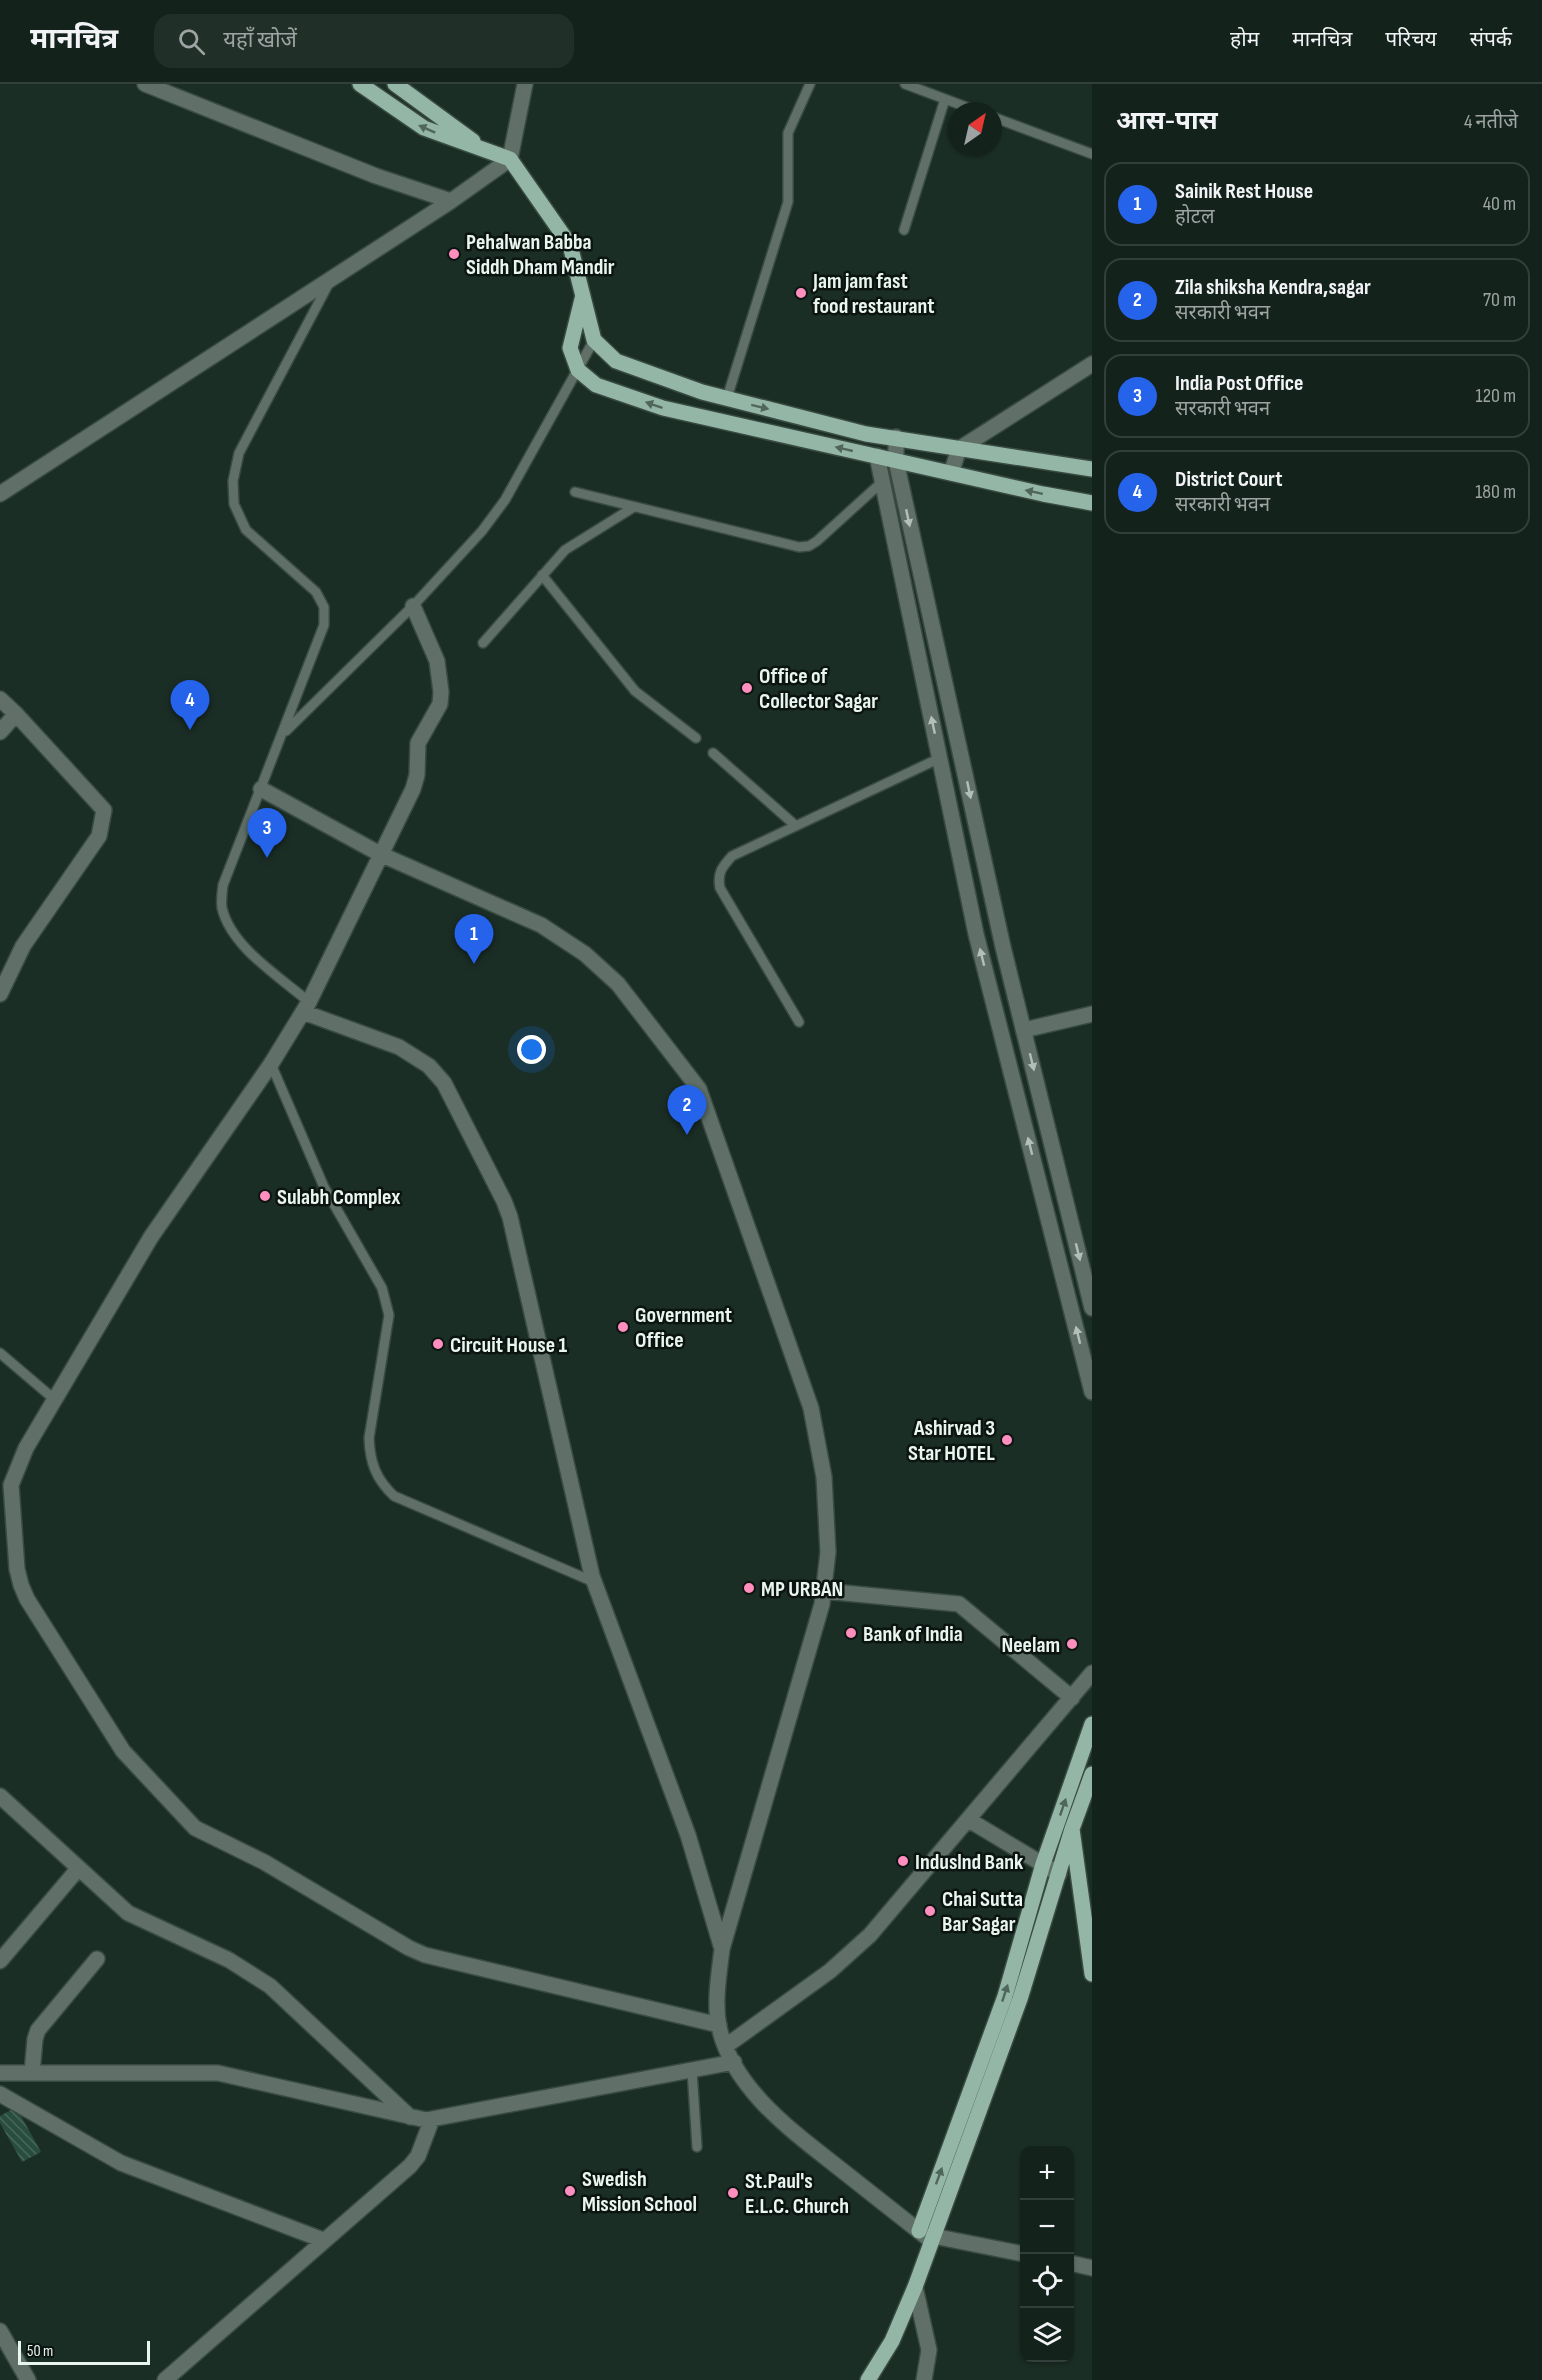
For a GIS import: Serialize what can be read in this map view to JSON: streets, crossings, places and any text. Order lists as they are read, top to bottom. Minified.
{"places":["Pehalwan Babba Siddh Dham Mandir","Jam jam fast food restaurant","Office of Collector Sagar","Sulabh Complex","Government Office","Circuit House 1","Ashirvad 3 Star HOTEL","MP URBAN","Bank of India","Neelam","Induslnd Bank","Chai Sutta Bar Sagar","Swedish Mission School","St.Paul's E.L.C. Church"],"scale_bar":"50 m","north":"top right","page":{"header":"मानचित्र","search":"यहाँ खोजें","nav":["होम","मानचित्र","परिचय","संपर्क"],"heading":["आस-पास","4 नतीजे"],"list":[{"mark":"1","name":"Sainik Rest House","note":"होटल","value":"40 m"},{"mark":"2","name":"Zila shiksha Kendra,sagar","note":"सरकारी भवन","value":"70 m"},{"mark":"3","name":"India Post Office","note":"सरकारी भवन","value":"120 m"},{"mark":"4","name":"District Court","note":"सरकारी भवन","value":"180 m"}],"pins":["4","3","1","2"],"map_buttons":["+","−"],"scale":"50 m"}}
